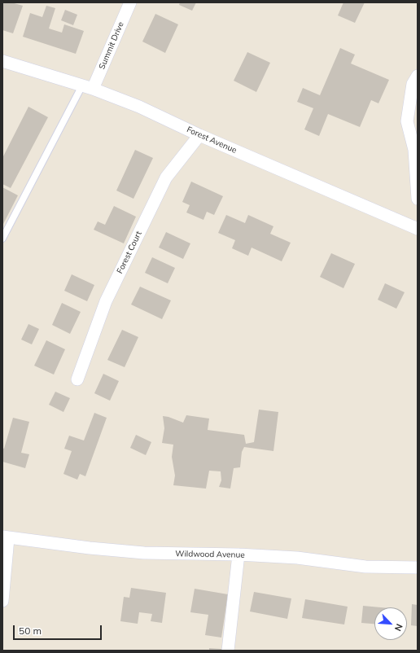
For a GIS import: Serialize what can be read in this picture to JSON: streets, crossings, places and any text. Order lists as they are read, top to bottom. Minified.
{"streets":{"street":["Summit Drive","Forest Avenue","Forest Court","Wildwood Avenue"]},"crossings":[["Summit Drive","Forest Avenue"],["Forest Avenue","Forest Court"]],"scale_bar":"50 m","north":"bottom right"}
